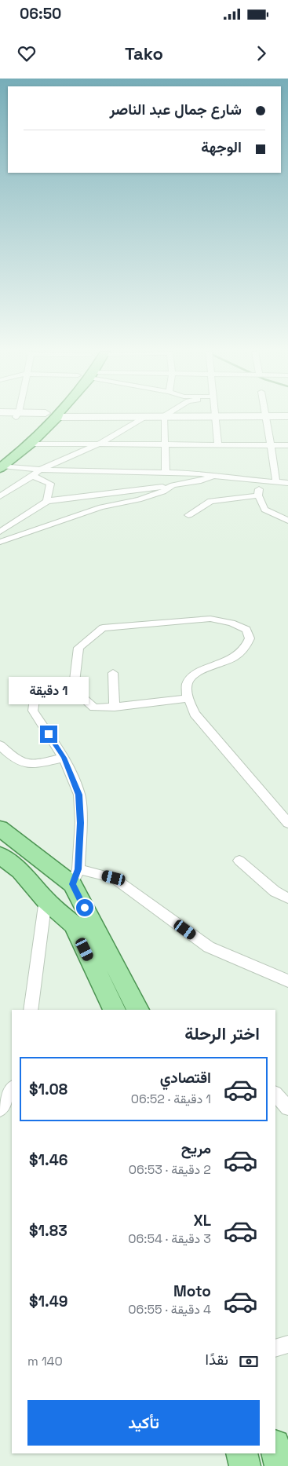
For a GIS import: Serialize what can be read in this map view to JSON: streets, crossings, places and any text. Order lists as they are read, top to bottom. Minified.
{"page":{"status":"06:50","header":"Tako","banner":["شارع جمال عبد الناصر","الوجهة"],"bubble":"1 دقيقة","heading":"اختر الرحلة","list":[{"name":"اقتصادي","note":"1 دقيقة · 06:52","value":"$1.08"},{"name":"مريح","note":"2 دقيقة · 06:53","value":"$1.46"},{"name":"XL","note":"3 دقيقة · 06:54","value":"$1.83"},{"name":"Moto","note":"4 دقيقة · 06:55","value":"$1.49"}],"pay":["نقدًا","140 m"],"buttons":"تأكيد"}}
